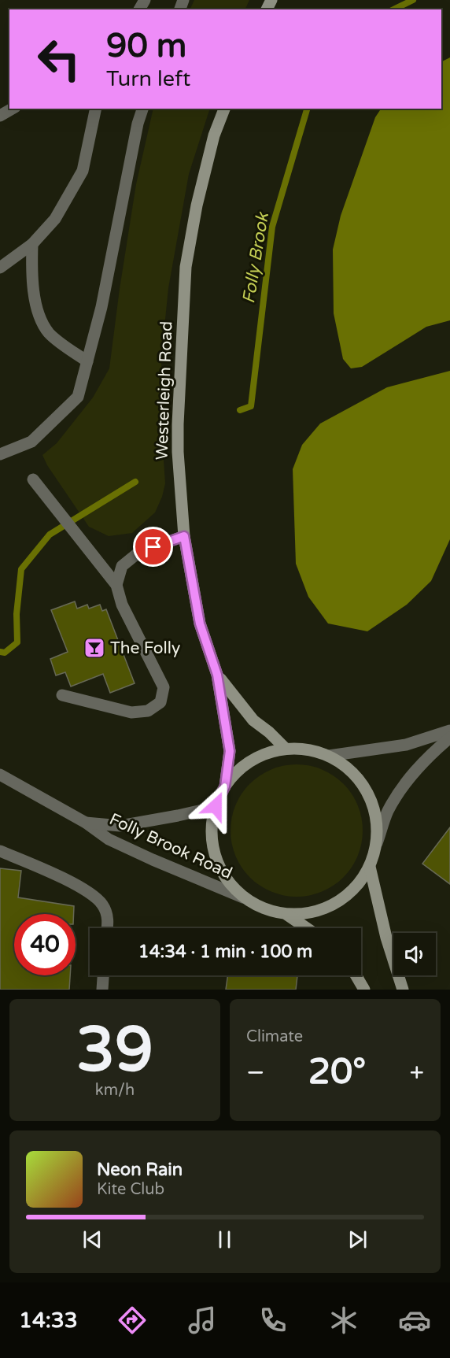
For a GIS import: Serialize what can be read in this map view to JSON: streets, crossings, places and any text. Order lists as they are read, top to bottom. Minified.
{"streets":{"street":["Westerleigh Road","Folly Brook Road"]},"crossings":[["Westerleigh Road","Folly Brook Road"]],"water":["Folly Brook"],"places":{"bar":["The Folly"]},"page":{"turn":["90 m","Turn left"],"limit":"40","trip":"14:34 · 1 min · 100 m","tile":[["39","km/h"],"Climate"],"heat":["−","20°","+"],"song":["Neon Rain","Kite Club"],"tabs":"14:33"}}
